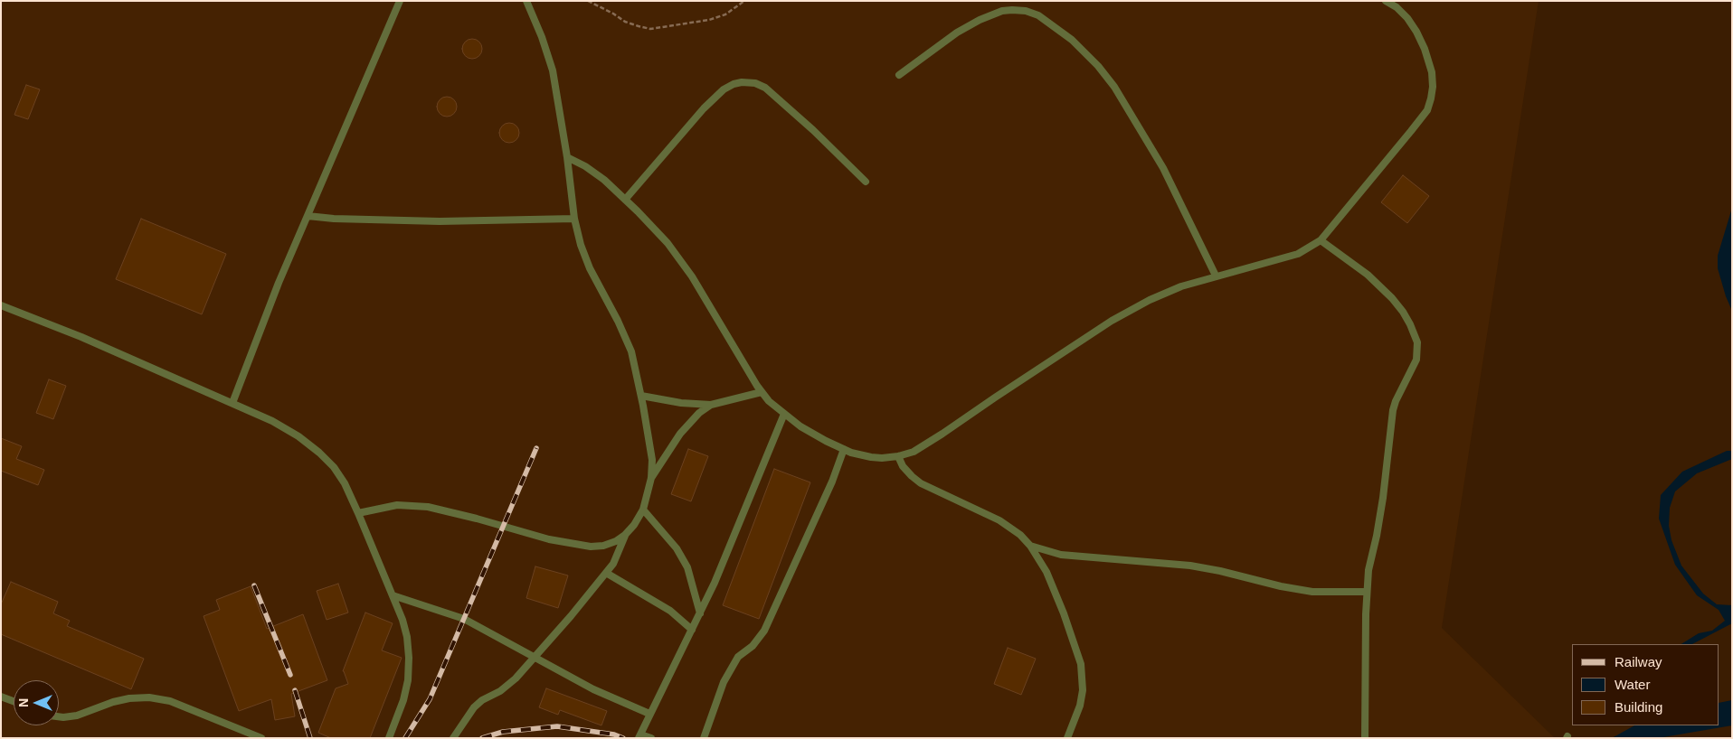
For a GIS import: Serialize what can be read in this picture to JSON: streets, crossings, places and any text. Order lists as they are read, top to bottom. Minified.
{"legend":["Railway","Water","Building"],"north":"left"}
